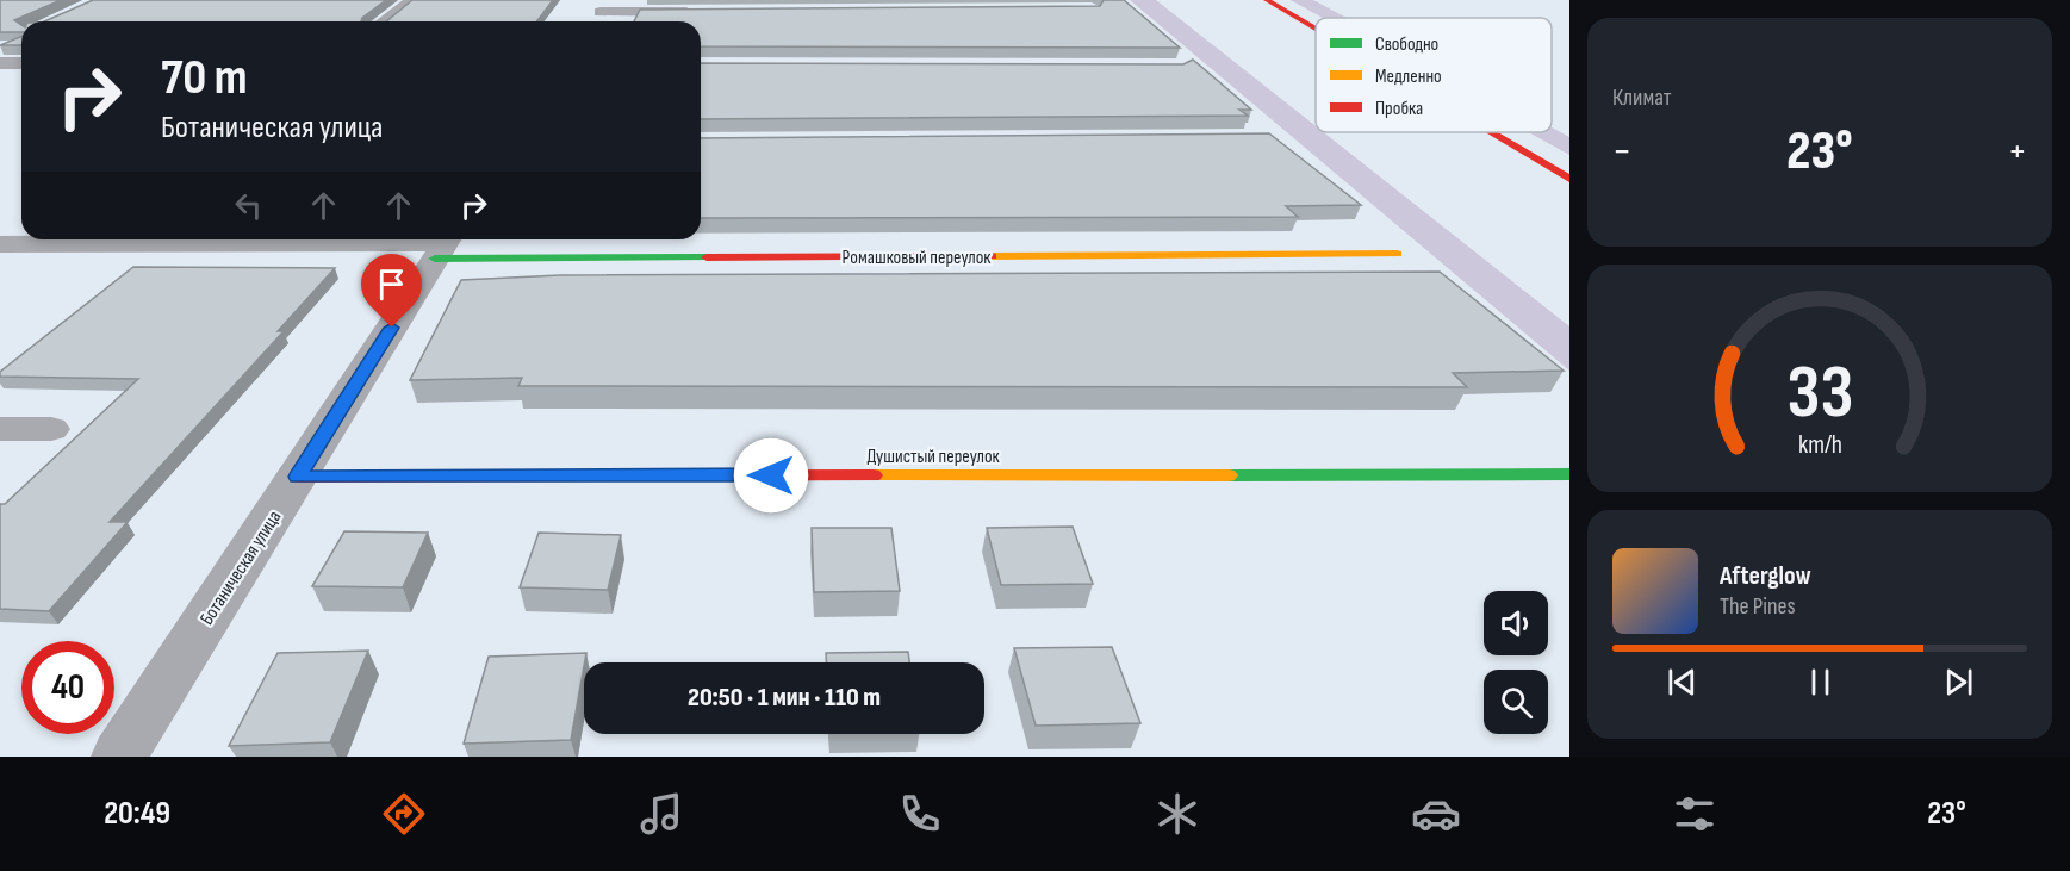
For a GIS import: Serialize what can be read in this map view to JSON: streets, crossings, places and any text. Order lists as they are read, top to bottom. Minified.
{"streets":{"street":["Ромашковый переулок","Душистый переулок","Ботаническая улица"]},"crossings":[["Ромашковый переулок","Ботаническая улица"],["Душистый переулок","Ботаническая улица"]],"legend":["Свободно","Медленно","Пробка"],"page":{"tile":"Климат","turn":["70 m","Ботаническая улица"],"heat":["−","23°","+"],"song":["Afterglow","The Pines"],"limit":"40","trip":"20:50 · 1 мин · 110 m","tabs":["20:49","23°"],"gauge":["33","km/h"]}}
